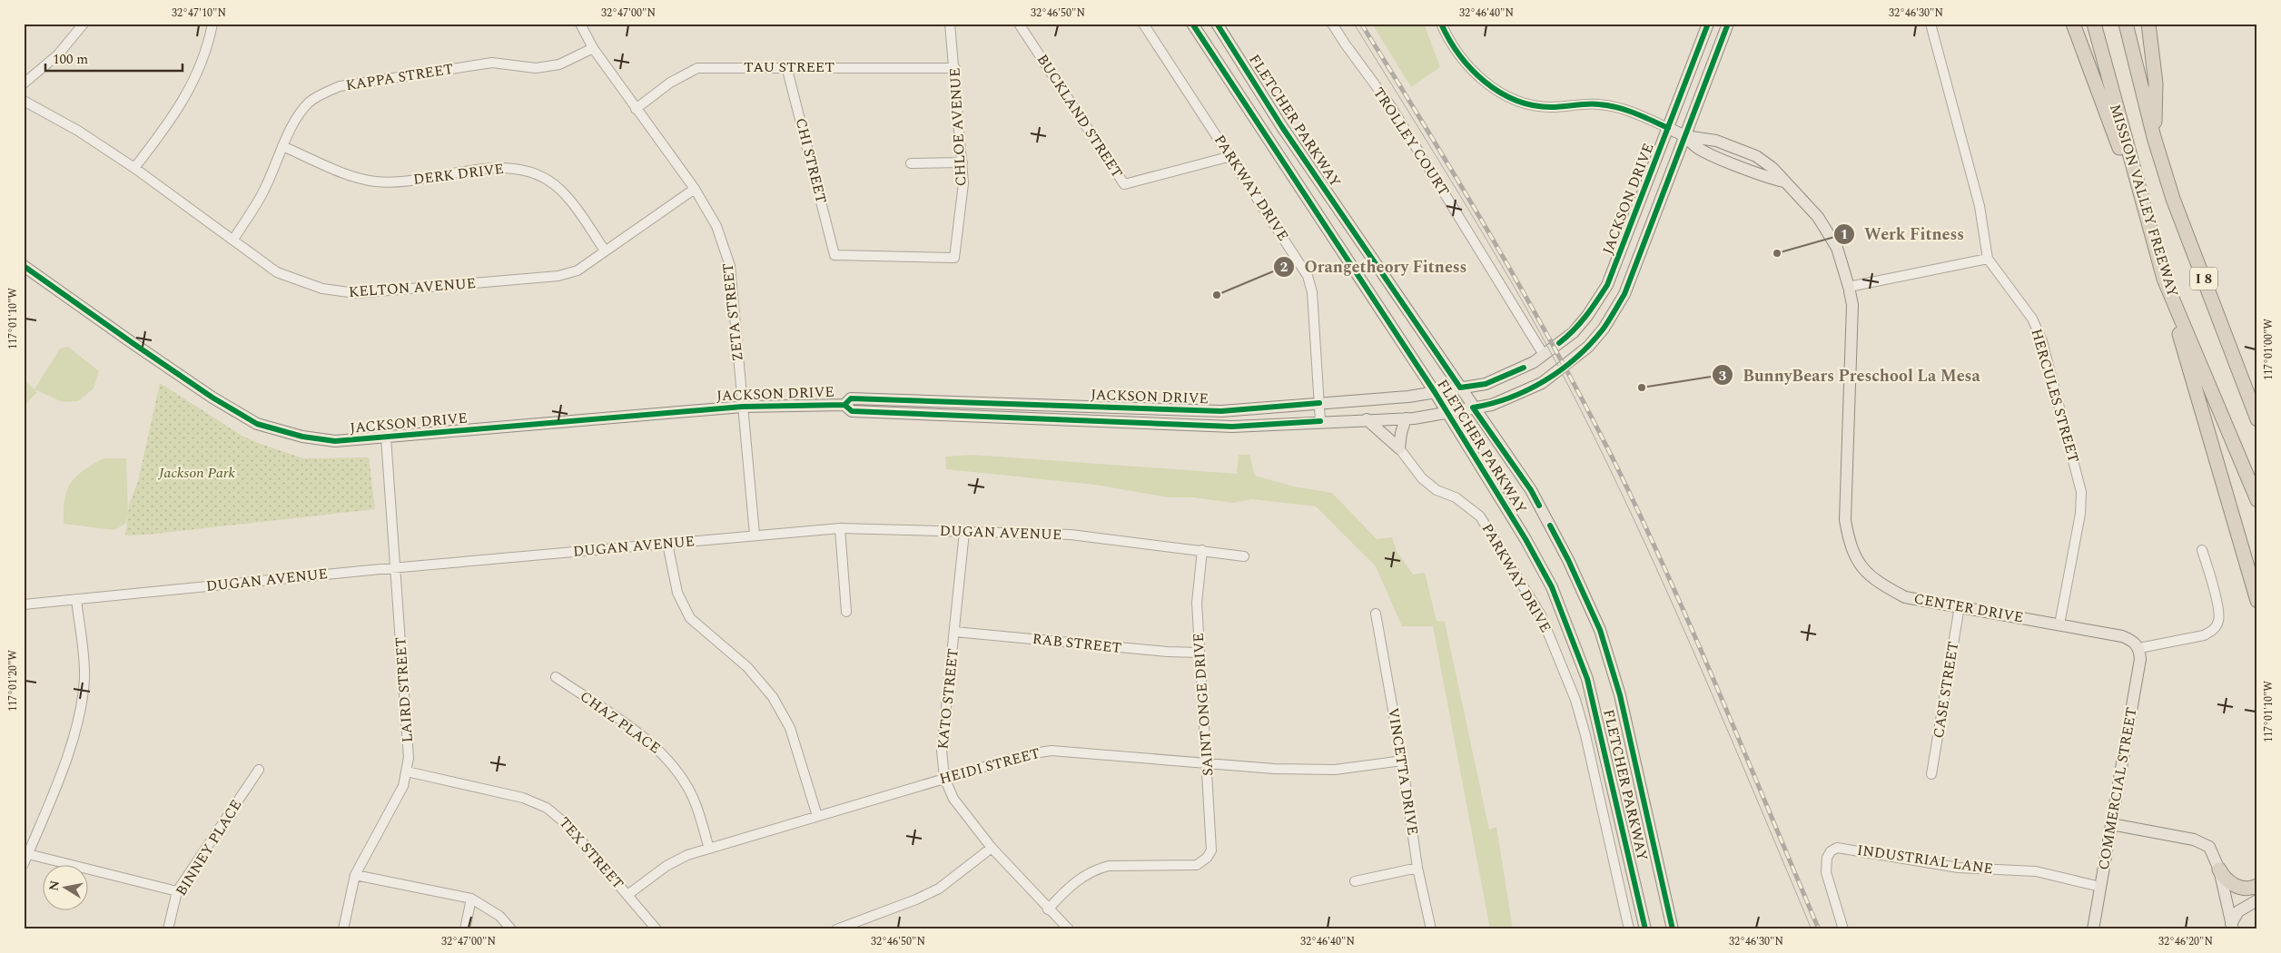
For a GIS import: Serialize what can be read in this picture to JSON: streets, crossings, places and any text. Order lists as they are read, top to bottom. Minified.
{"streets":{"highway":["MISSION VALLEY FREEWAY","I 8"],"main road":["FLETCHER PARKWAY","JACKSON DRIVE","CENTER DRIVE","COMMERCIAL STREET"],"street":["TAU STREET","KAPPA STREET","BUCKLAND STREET","CHLOE AVENUE","TROLLEY COURT","CHI STREET","DERK DRIVE","PARKWAY DRIVE","KELTON AVENUE","ZETA STREET","HERCULES STREET","DUGAN AVENUE","RAB STREET","LAIRD STREET","CASE STREET","KATO STREET","SAINT ONGE DRIVE","CHAZ PLACE","HEIDI STREET","VINCETTA DRIVE","BINNEY PLACE","TEX STREET","INDUSTRIAL LANE"]},"crossings":[["TAU STREET","CHLOE AVENUE"],["TAU STREET","CHI STREET"],["TAU STREET","ZETA STREET"],["KAPPA STREET","DERK DRIVE"],["KAPPA STREET","KELTON AVENUE"],["KAPPA STREET","ZETA STREET"],["BUCKLAND STREET","PARKWAY DRIVE"],["FLETCHER PARKWAY","JACKSON DRIVE"],["CHLOE AVENUE","CHI STREET"],["TROLLEY COURT","JACKSON DRIVE"],["DERK DRIVE","KELTON AVENUE"],["PARKWAY DRIVE","JACKSON DRIVE"],["JACKSON DRIVE","ZETA STREET"],["JACKSON DRIVE","CENTER DRIVE"],["JACKSON DRIVE","LAIRD STREET"],["KELTON AVENUE","ZETA STREET"],["ZETA STREET","DUGAN AVENUE"],["HERCULES STREET","CENTER DRIVE"],["DUGAN AVENUE","LAIRD STREET"],["DUGAN AVENUE","KATO STREET"],["DUGAN AVENUE","SAINT ONGE DRIVE"],["CENTER DRIVE","CASE STREET"],["CENTER DRIVE","COMMERCIAL STREET"],["RAB STREET","KATO STREET"],["RAB STREET","SAINT ONGE DRIVE"],["LAIRD STREET","TEX STREET"],["KATO STREET","SAINT ONGE DRIVE"],["KATO STREET","HEIDI STREET"],["SAINT ONGE DRIVE","HEIDI STREET"],["CHAZ PLACE","HEIDI STREET"],["HEIDI STREET","VINCETTA DRIVE"],["HEIDI STREET","TEX STREET"],["COMMERCIAL STREET","INDUSTRIAL LANE"]],"parks":["Jackson Park"],"places":["Werk Fitness","Orangetheory Fitness","BunnyBears Preschool La Mesa"],"scale_bar":"100 m","north":"left","coordinates":["32°47'10\"N","32°47'00\"N","32°46'50\"N","32°46'40\"N","32°46'30\"N","117°01'10\"W","117°01'00\"W","117°01'20\"W","32°46'20\"N"]}
